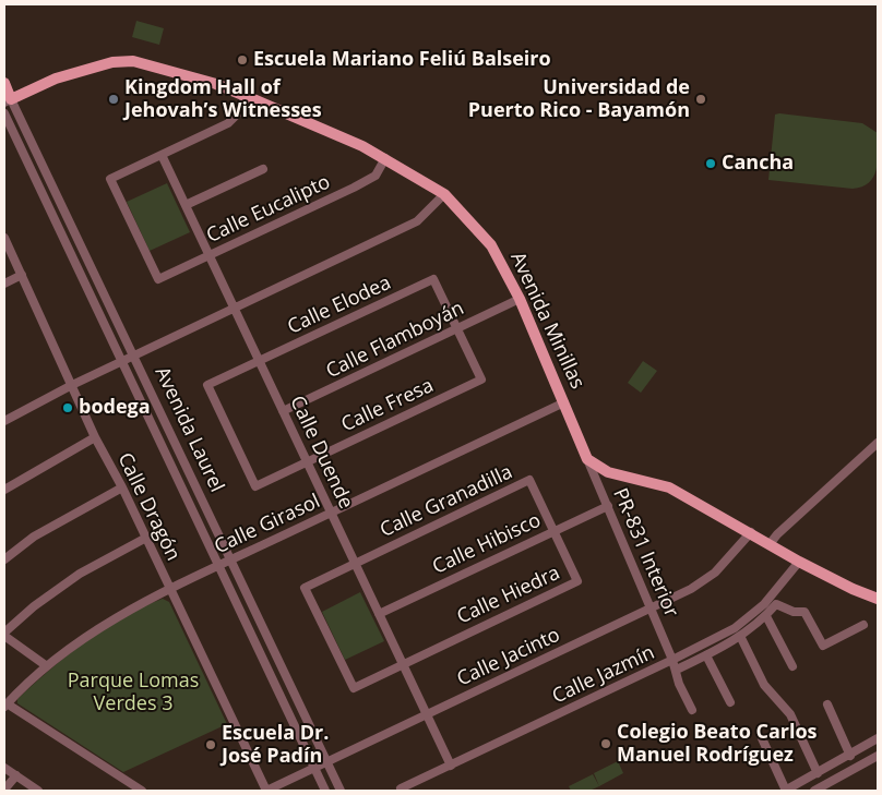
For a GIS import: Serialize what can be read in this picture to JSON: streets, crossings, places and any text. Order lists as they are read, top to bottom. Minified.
{"streets":{"main road":["Avenida Minillas","Avenida Laurel"],"street":["Calle Eucalipto","Calle Elodea","Calle Flamboyán","Calle Fresa","Calle Duende","Calle Granadilla","Calle Dragón","Calle Girasol","Calle Hibisco","PR-831 Interior","Calle Hiedra","Calle Jacinto","Calle Jazmín"]},"crossings":[["Calle Eucalipto","Avenida Minillas"],["Calle Eucalipto","Calle Duende"],["Calle Elodea","Calle Flamboyán"],["Calle Elodea","Calle Fresa"],["Calle Elodea","Calle Duende"],["Avenida Minillas","Calle Flamboyán"],["Avenida Minillas","Avenida Laurel"],["Avenida Minillas","Calle Girasol"],["Avenida Minillas","PR-831 Interior"],["Calle Flamboyán","Calle Fresa"],["Calle Flamboyán","Calle Duende"],["Calle Fresa","Calle Duende"],["Avenida Laurel","Calle Girasol"],["Avenida Laurel","Calle Jacinto"],["Calle Duende","Calle Granadilla"],["Calle Duende","Calle Girasol"],["Calle Duende","Calle Hibisco"],["Calle Duende","Calle Hiedra"],["Calle Duende","Calle Jacinto"],["Calle Duende","Calle Jazmín"],["Calle Granadilla","Calle Hibisco"],["Calle Granadilla","Calle Hiedra"],["Calle Dragón","Calle Girasol"],["Calle Dragón","Calle Jacinto"],["Calle Hibisco","PR-831 Interior"],["Calle Hibisco","Calle Hiedra"],["PR-831 Interior","Calle Jacinto"],["PR-831 Interior","Calle Jazmín"]],"parks":["Parque Lomas Verdes 3"],"places":["Escuela Mariano Feliú Balseiro","Kingdom Hall of Jehovah’s Witnesses","Universidad de Puerto Rico - Bayamón","Cancha","bodega","Colegio Beato Carlos Manuel Rodríguez","Escuela Dr. José Padín"]}
